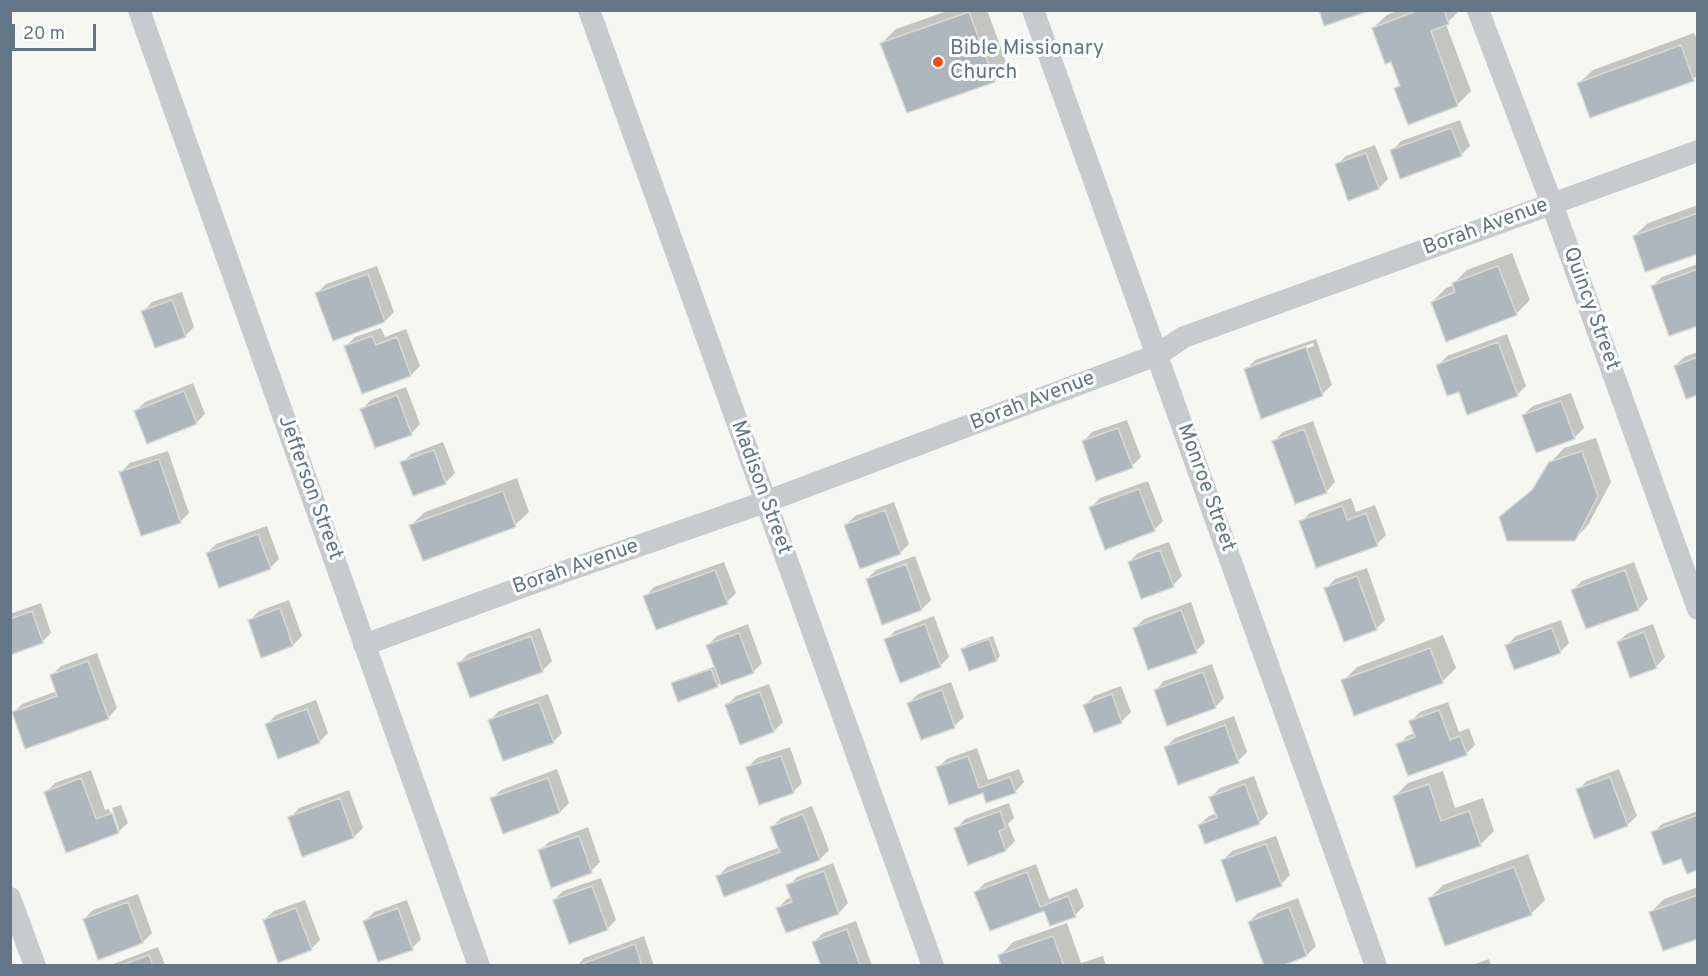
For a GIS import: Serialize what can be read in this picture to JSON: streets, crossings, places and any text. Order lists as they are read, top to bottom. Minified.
{"streets":{"street":["Borah Avenue","Quincy Street","Jefferson Street","Madison Street","Monroe Street"]},"crossings":[["Borah Avenue","Quincy Street"],["Borah Avenue","Jefferson Street"],["Borah Avenue","Madison Street"],["Borah Avenue","Monroe Street"]],"places":["Bible Missionary Church"],"scale_bar":"20 m"}
